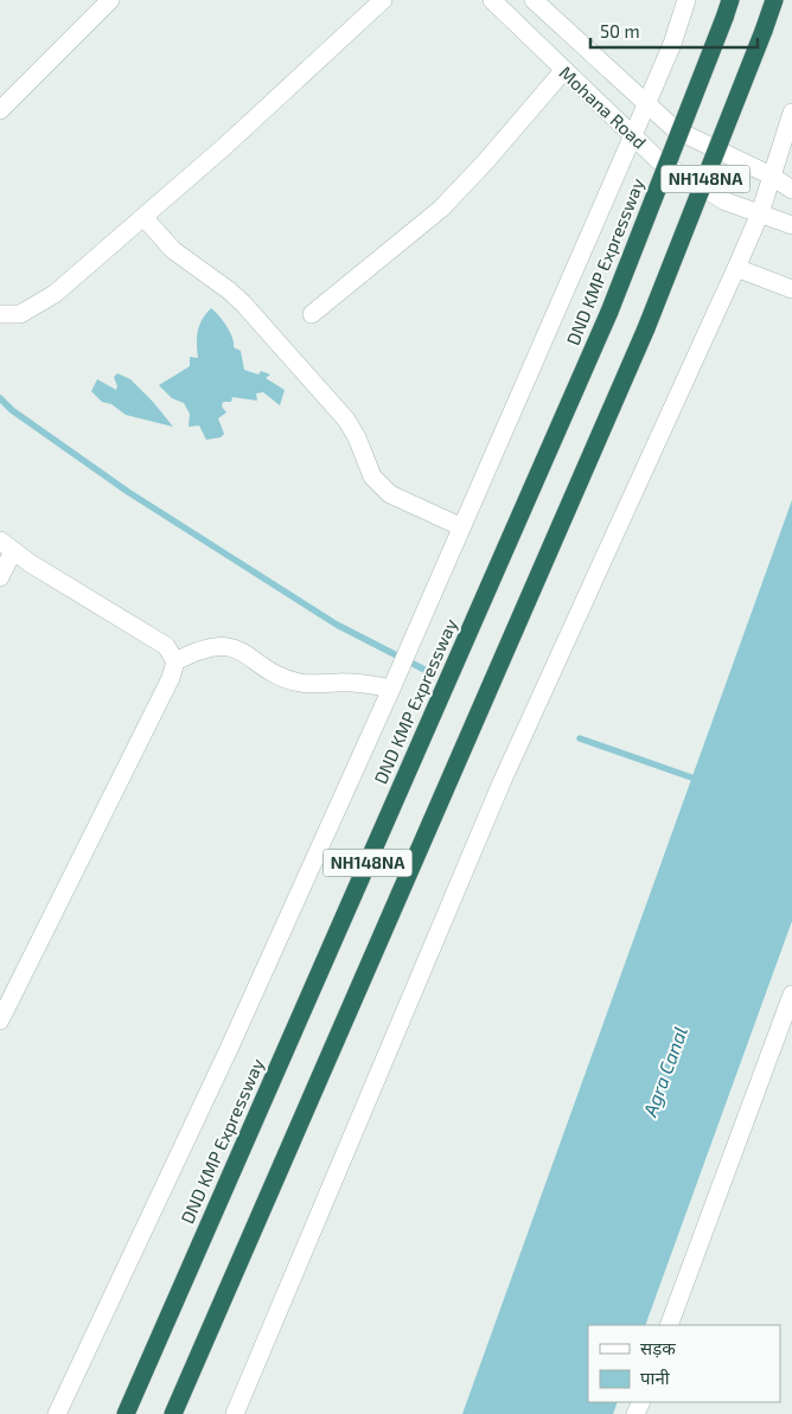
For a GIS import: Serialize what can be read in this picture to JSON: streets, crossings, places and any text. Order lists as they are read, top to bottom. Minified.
{"streets":{"highway":["NH148NA","DND KMP Expressway"],"street":["Mohana Road"]},"water":["Agra Canal"],"legend":["सड़क","पानी"],"scale_bar":"50 m"}
